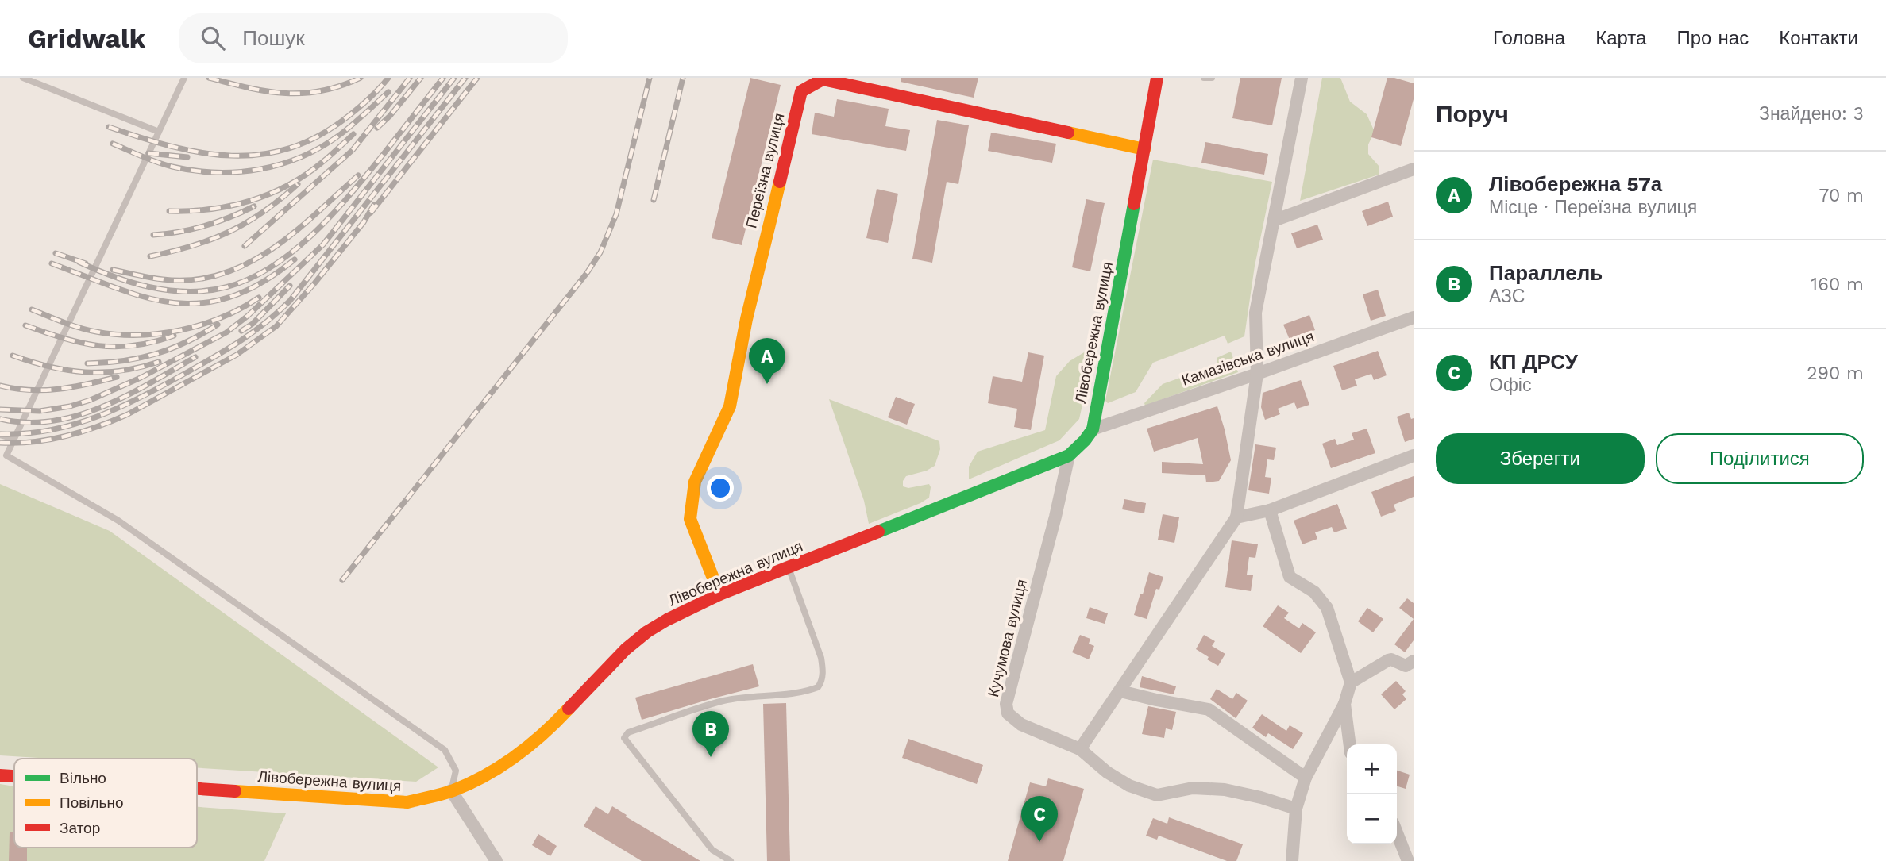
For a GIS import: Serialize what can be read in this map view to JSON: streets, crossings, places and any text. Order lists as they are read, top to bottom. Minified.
{"streets":{"main road":["Переїзна вулиця","Лівобережна вулиця"],"street":["Камазівська вулиця","Кучумова вулиця"]},"crossings":[["Переїзна вулиця","Лівобережна вулиця"],["Лівобережна вулиця","Камазівська вулиця"],["Лівобережна вулиця","Кучумова вулиця"]],"legend":["Вільно","Повільно","Затор"],"page":{"header":"Gridwalk","search":"Пошук","nav":["Головна","Карта","Про нас","Контакти"],"heading":["Поруч","Знайдено: 3"],"list":[{"mark":"A","name":"Лівобережна 57а","note":"Місце · Переїзна вулиця","value":"70 m"},{"mark":"B","name":"Параллель","note":"АЗС","value":"160 m"},{"mark":"C","name":"КП ДРСУ","note":"Офіс","value":"290 m"}],"pins":["A","B","C"],"buttons":["Зберегти","Поділитися"],"map_buttons":["+","−"]}}
